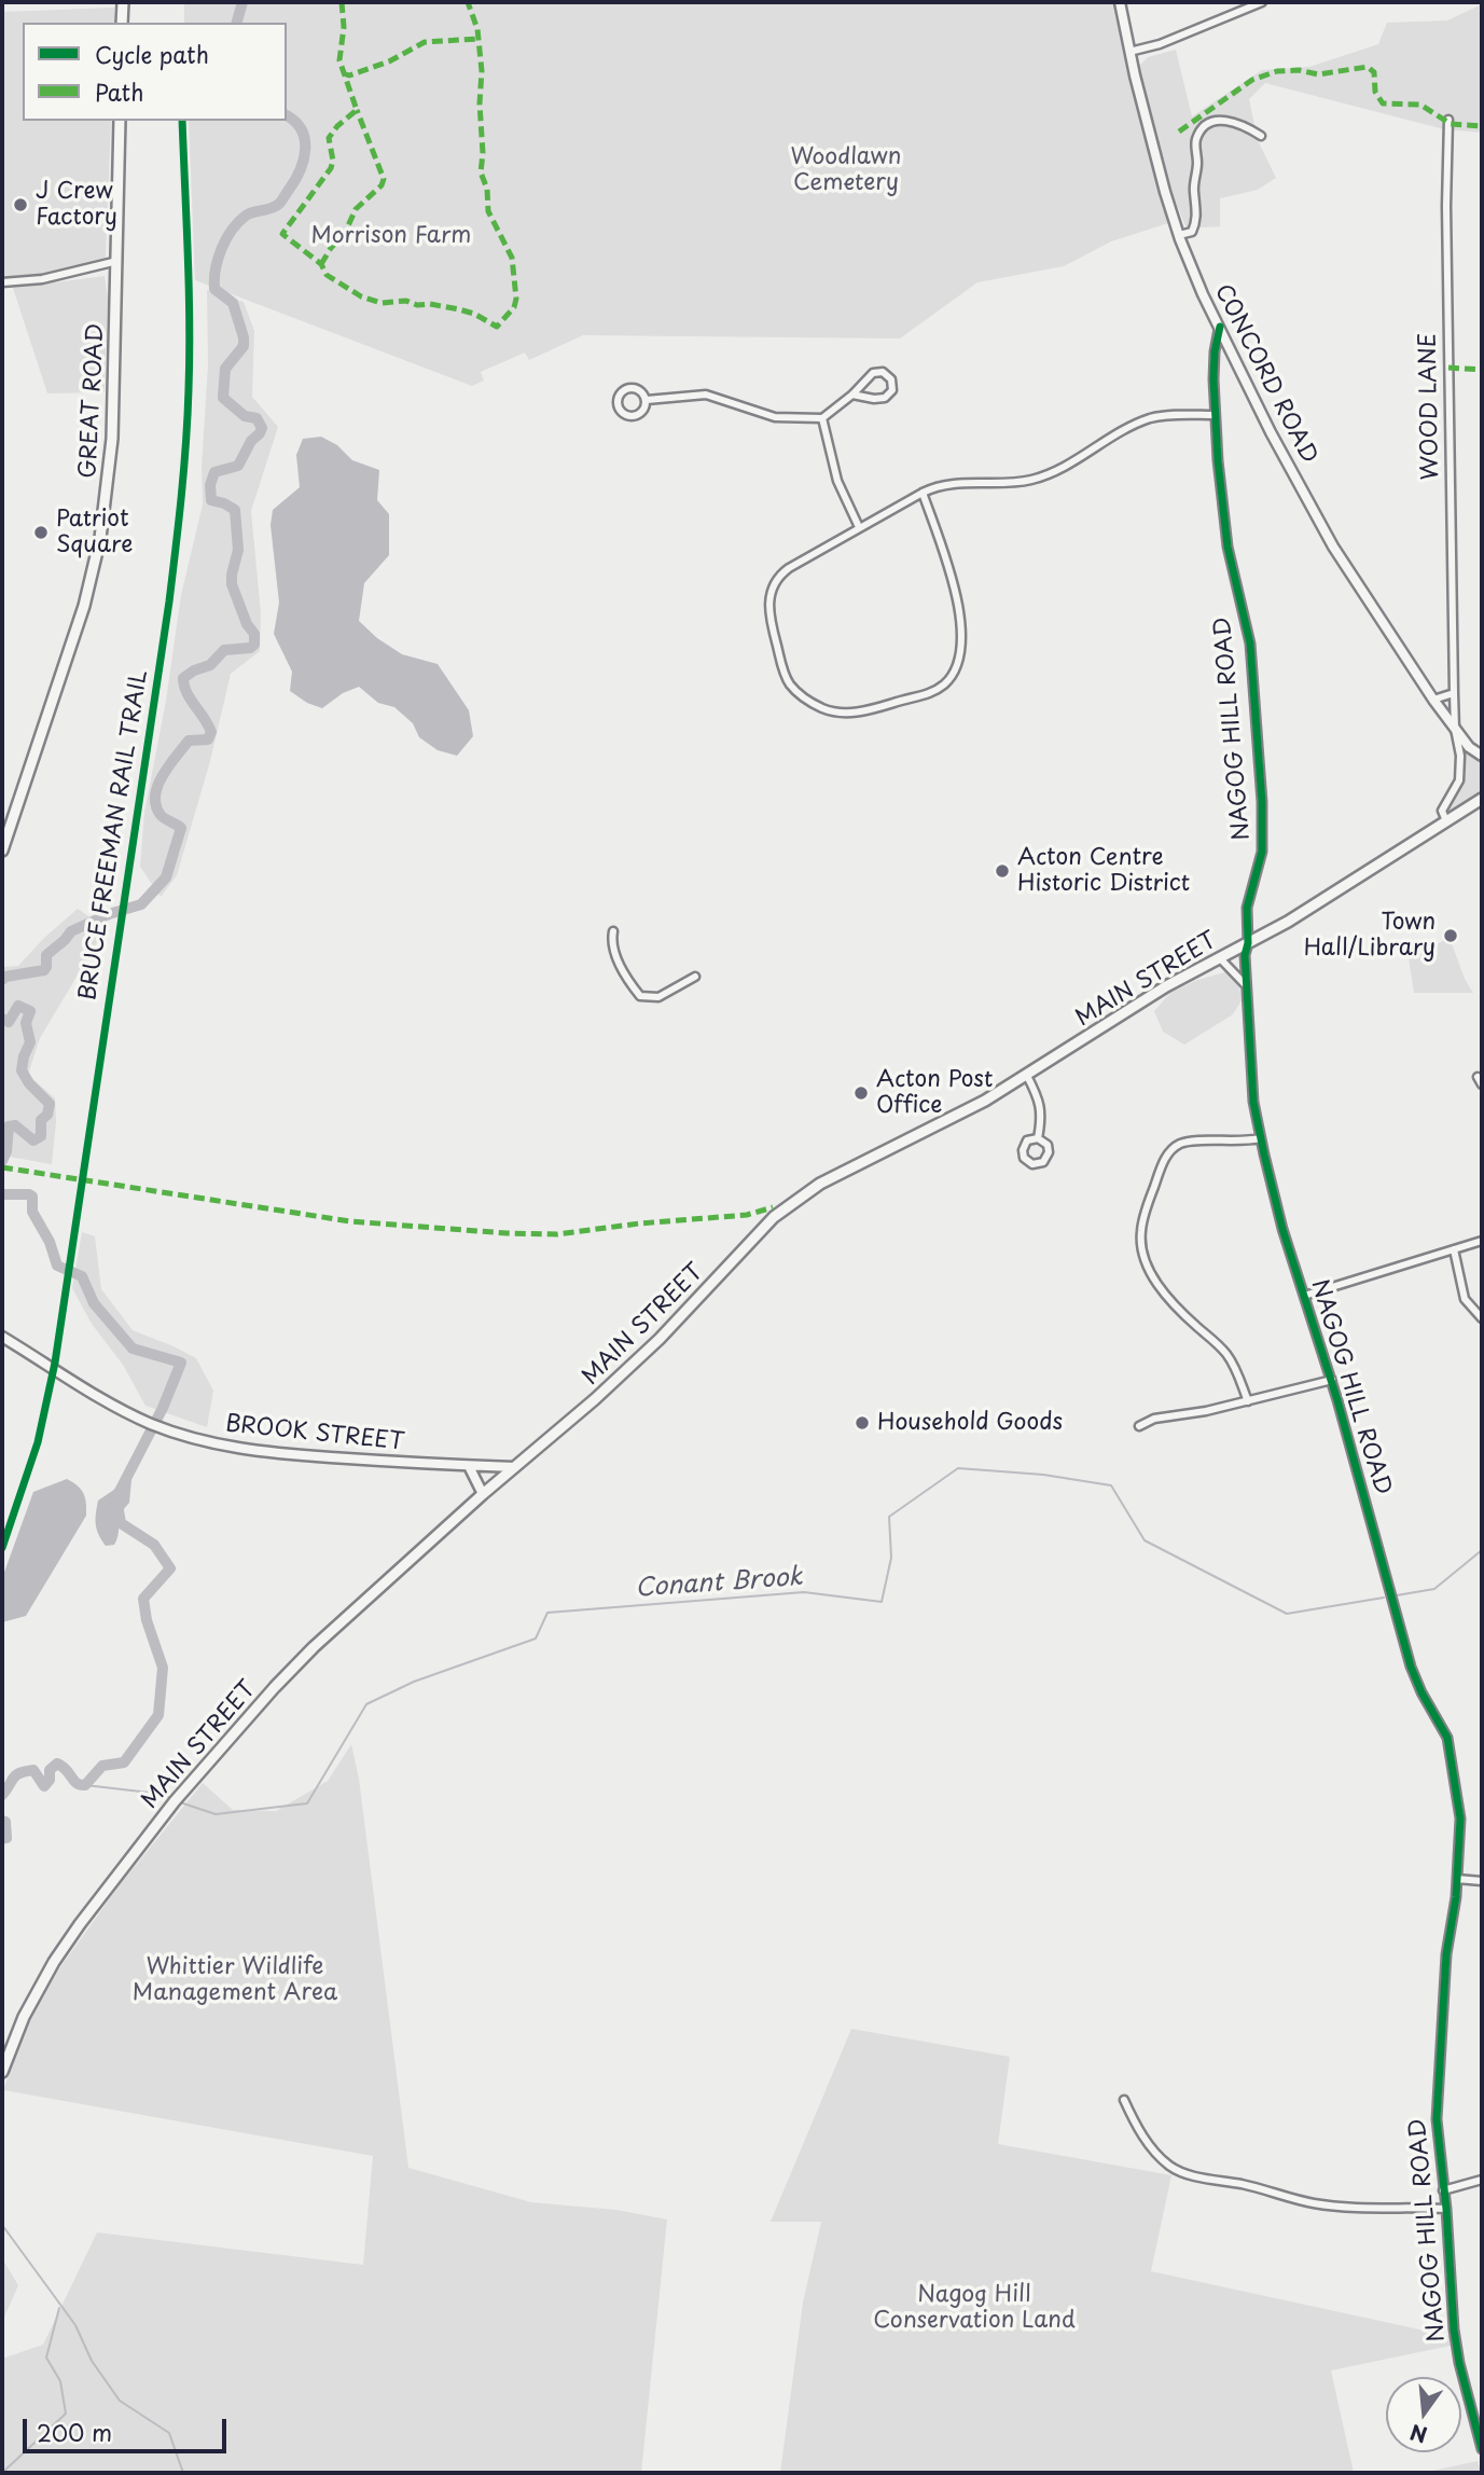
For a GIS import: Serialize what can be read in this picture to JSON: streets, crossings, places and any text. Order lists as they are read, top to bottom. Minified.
{"streets":{"main road":["GREAT ROAD","MAIN STREET"],"street":["CONCORD ROAD","WOOD LANE","NAGOG HILL ROAD","BROOK STREET"],"cycle path":["BRUCE FREEMAN RAIL TRAIL"]},"crossings":[["CONCORD ROAD","WOOD LANE"],["CONCORD ROAD","NAGOG HILL ROAD"],["CONCORD ROAD","MAIN STREET"],["NAGOG HILL ROAD","MAIN STREET"],["MAIN STREET","BROOK STREET"]],"water":["Conant Brook"],"parks":["Woodlawn Cemetery","Morrison Farm","Whittier Wildlife Management Area","Nagog Hill Conservation Land"],"places":["J Crew Factory","Patriot Square","Acton Centre Historic District","Town Hall/Library","Acton Post Office","Household Goods"],"legend":["Cycle path","Path"],"scale_bar":"200 m","north":"bottom"}
